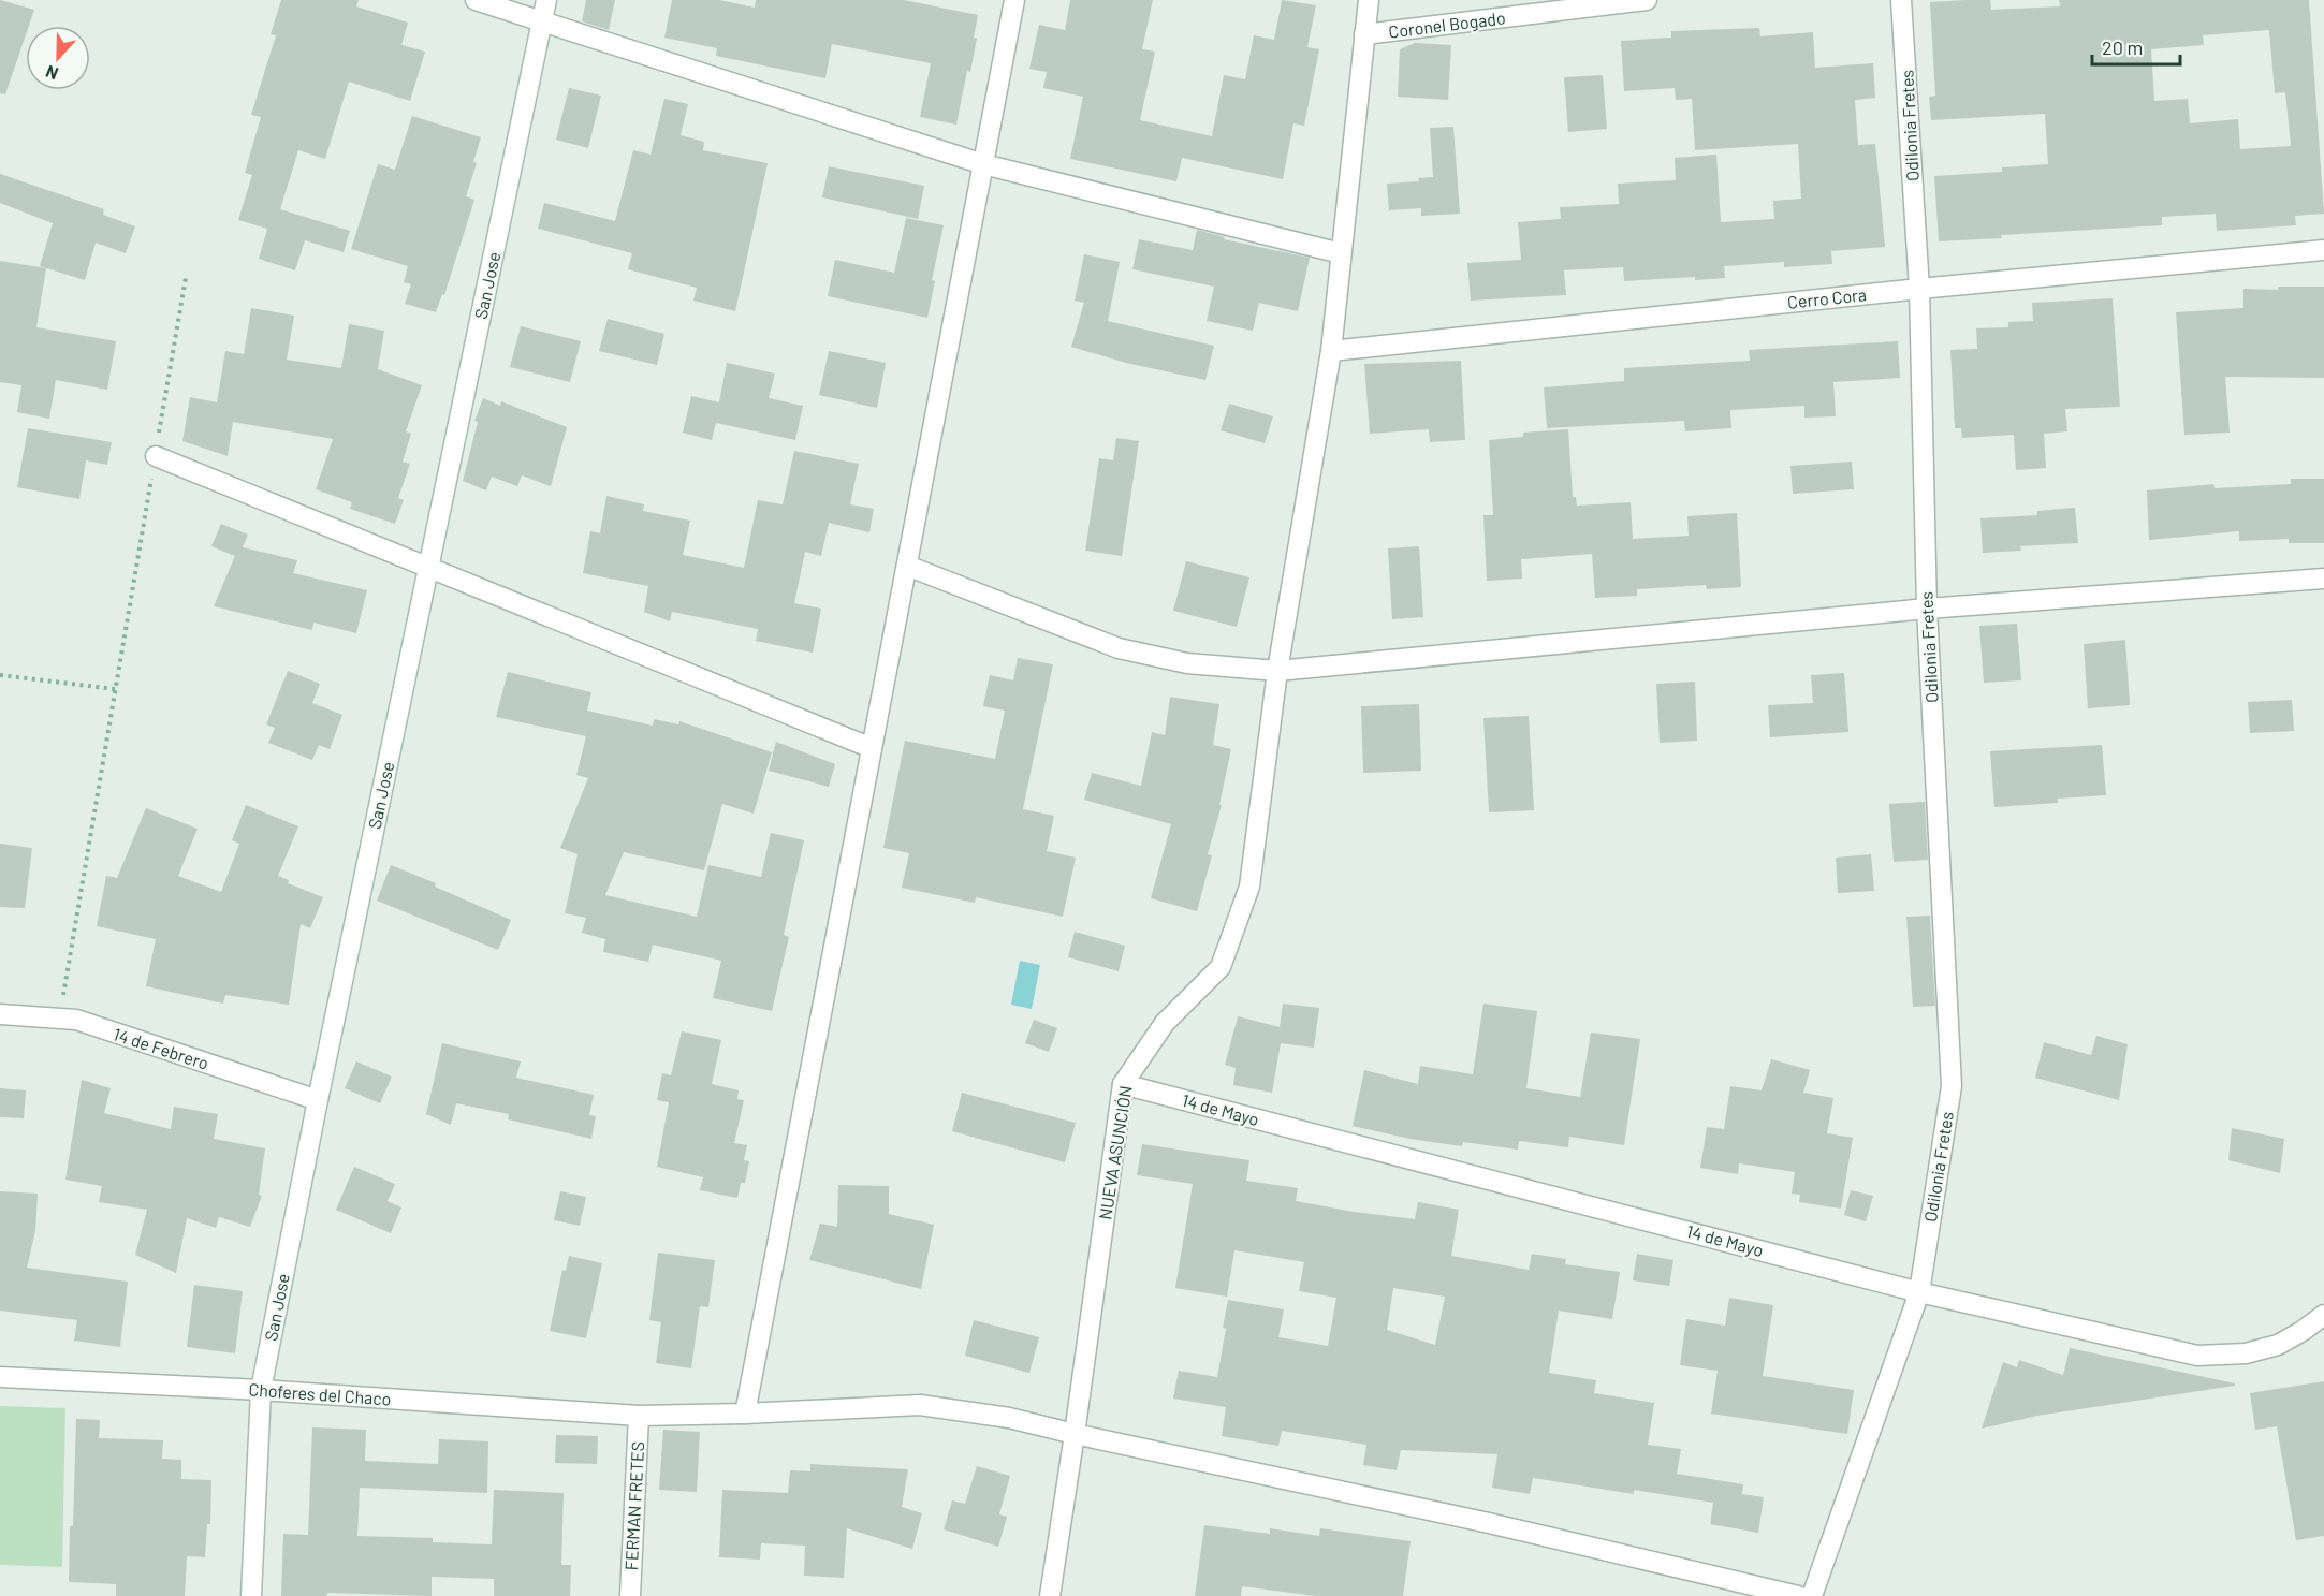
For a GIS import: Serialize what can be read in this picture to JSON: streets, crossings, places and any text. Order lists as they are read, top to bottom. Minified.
{"streets":{"street":["Coronel Bogado","Odilonia Fretes","San Jose","Cerro Cora","14 de Febrero","14 de Mayo","NUEVA ASUNCIÓN","Choferes del Chaco","FERMAN FRETES"]},"crossings":[["Coronel Bogado","NUEVA ASUNCIÓN"],["Odilonia Fretes","Cerro Cora"],["Odilonia Fretes","14 de Mayo"],["San Jose","14 de Febrero"],["San Jose","Choferes del Chaco"],["Cerro Cora","NUEVA ASUNCIÓN"],["14 de Mayo","NUEVA ASUNCIÓN"],["NUEVA ASUNCIÓN","Choferes del Chaco"],["Choferes del Chaco","FERMAN FRETES"]],"scale_bar":"20 m","north":"bottom"}
